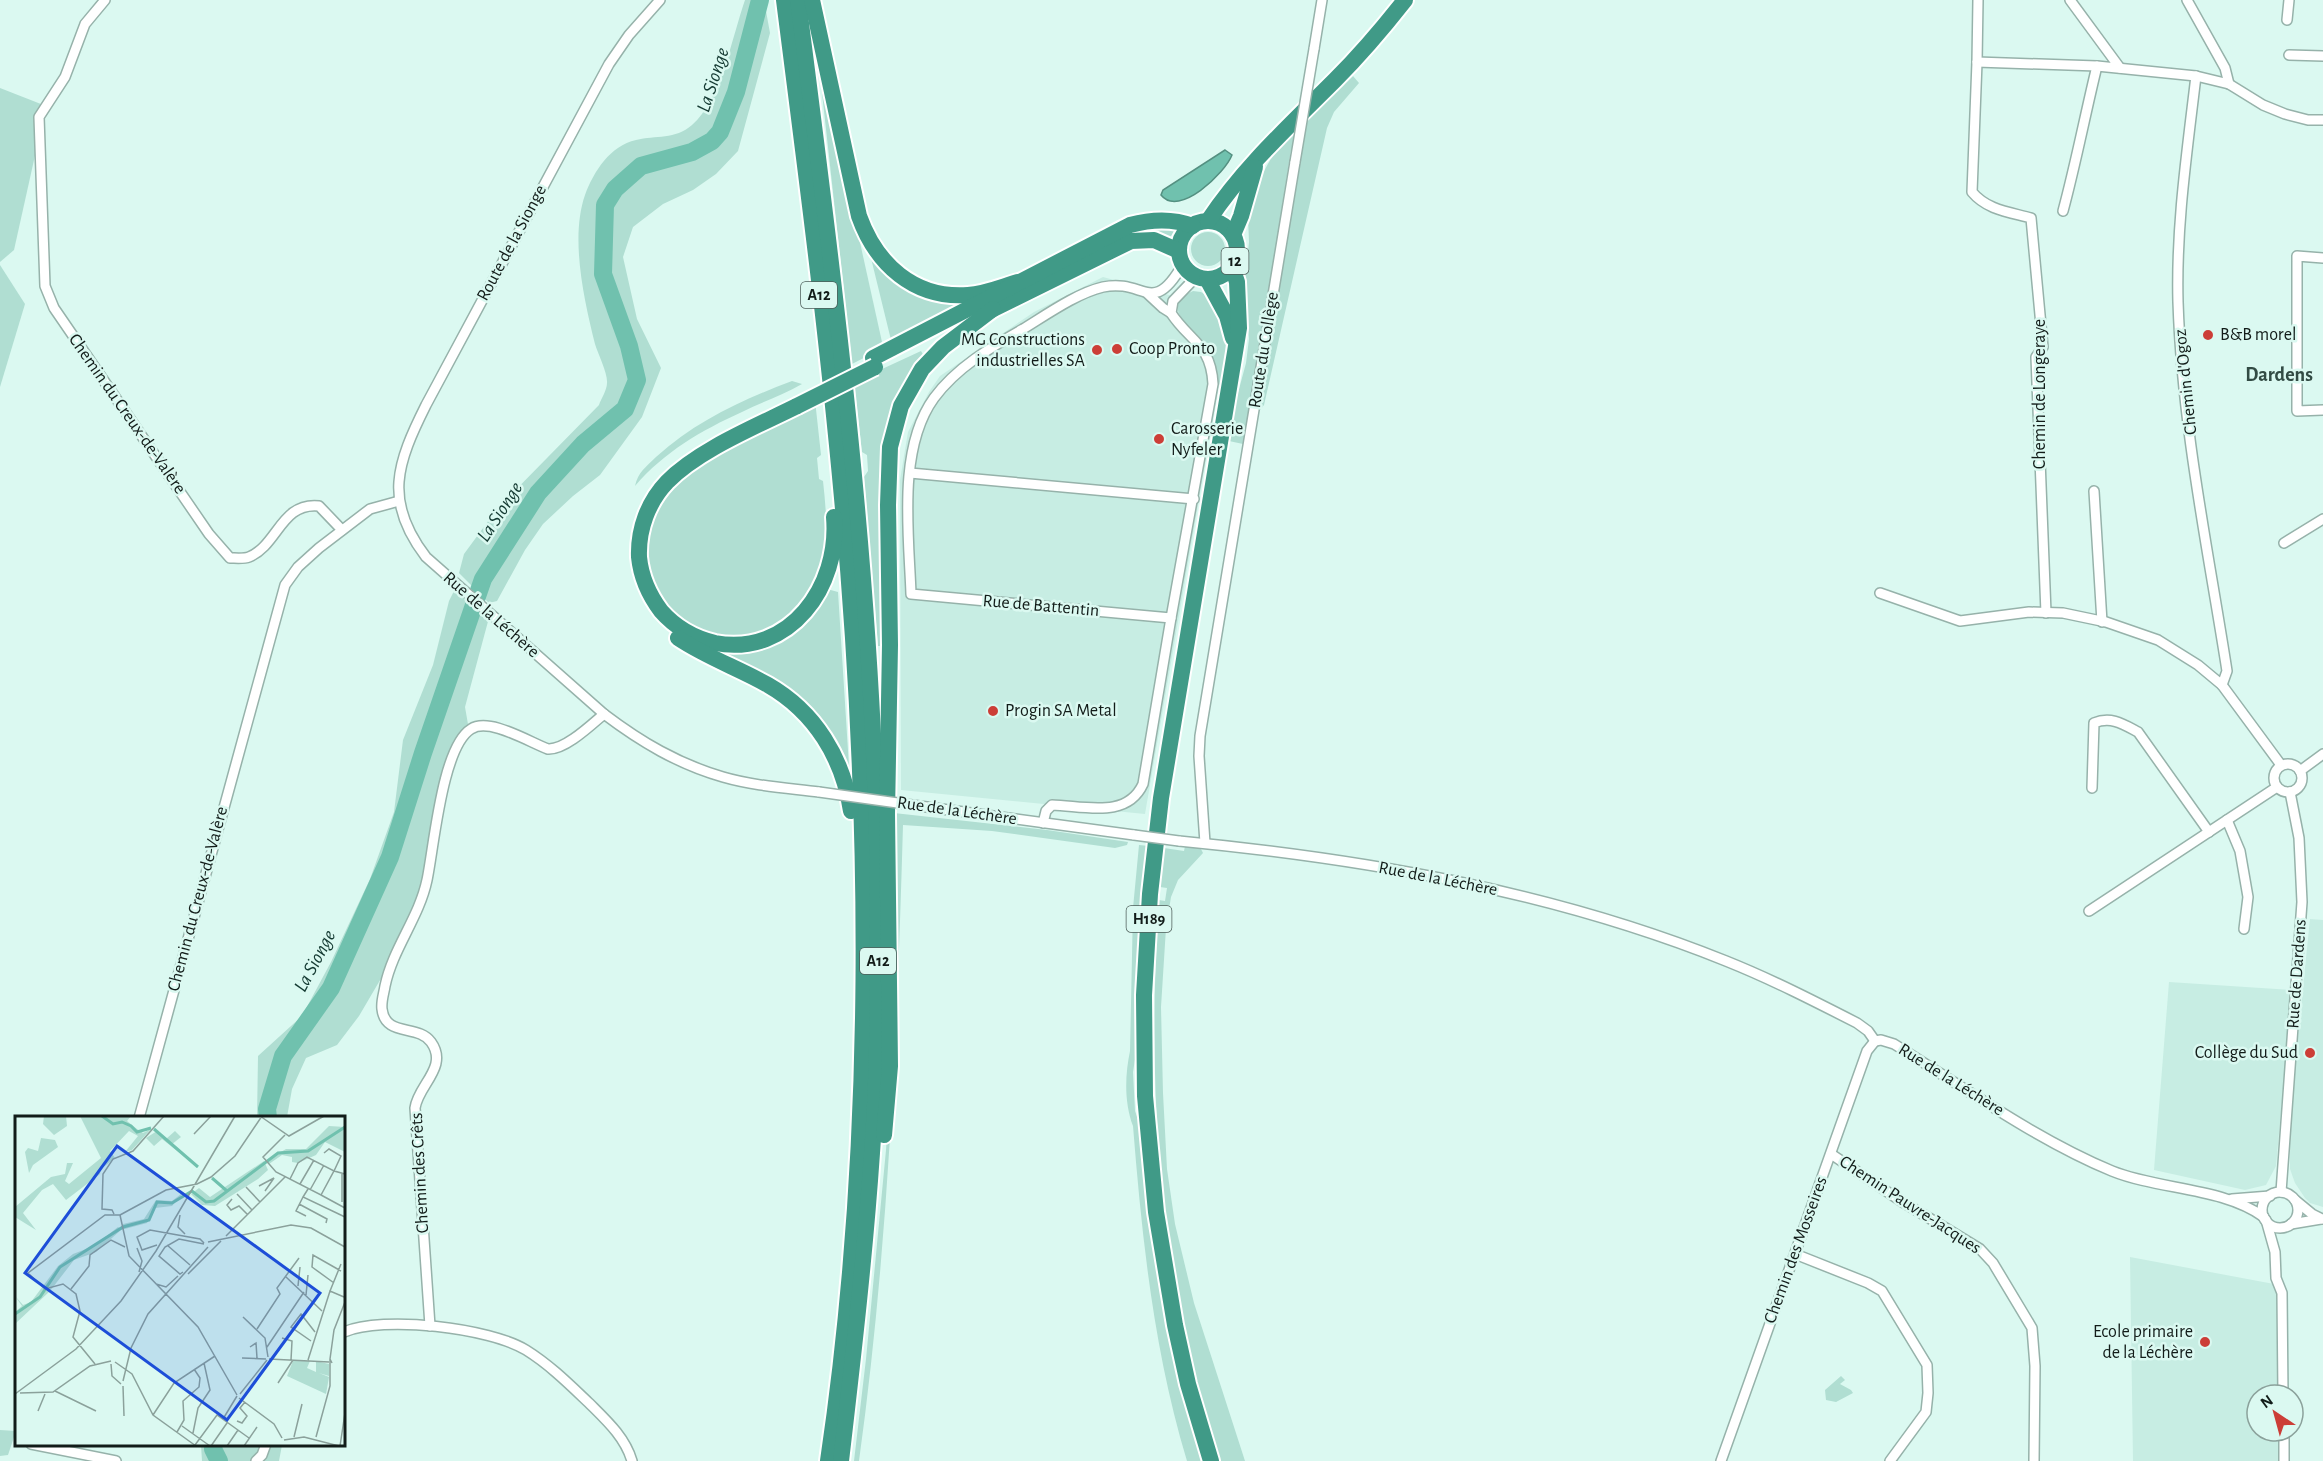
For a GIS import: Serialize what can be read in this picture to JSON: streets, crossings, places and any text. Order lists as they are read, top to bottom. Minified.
{"streets":{"highway":["12","A12","H189"],"street":["Route de la Sionge","Route du Collège","Chemin d'Ogoz","Chemin de Longeraye","Chemin du Creux-de-Valère","Rue de Battentin","Rue de la Léchère","Rue de Dardens","Chemin des Crêts","Chemin Pauvre-Jacques","Chemin des Mosseires"]},"crossings":[["Route de la Sionge","Chemin du Creux-de-Valère"],["Route de la Sionge","Rue de la Léchère"],["12","H189"],["Route du Collège","Rue de la Léchère"],["Chemin du Creux-de-Valère","Rue de la Léchère"],["Rue de la Léchère","Rue de Dardens"],["Rue de la Léchère","Chemin des Crêts"],["Rue de la Léchère","Chemin des Mosseires"],["Chemin Pauvre-Jacques","Chemin des Mosseires"]],"districts":["Dardens"],"water":["La Sionge"],"places":["B&B morel","Coop Pronto","MG Constructions industrielles SA","Carosserie Nyfeler","Progin SA Metal","Collège du Sud","Ecole primaire de la Léchère"],"north":"top left"}
